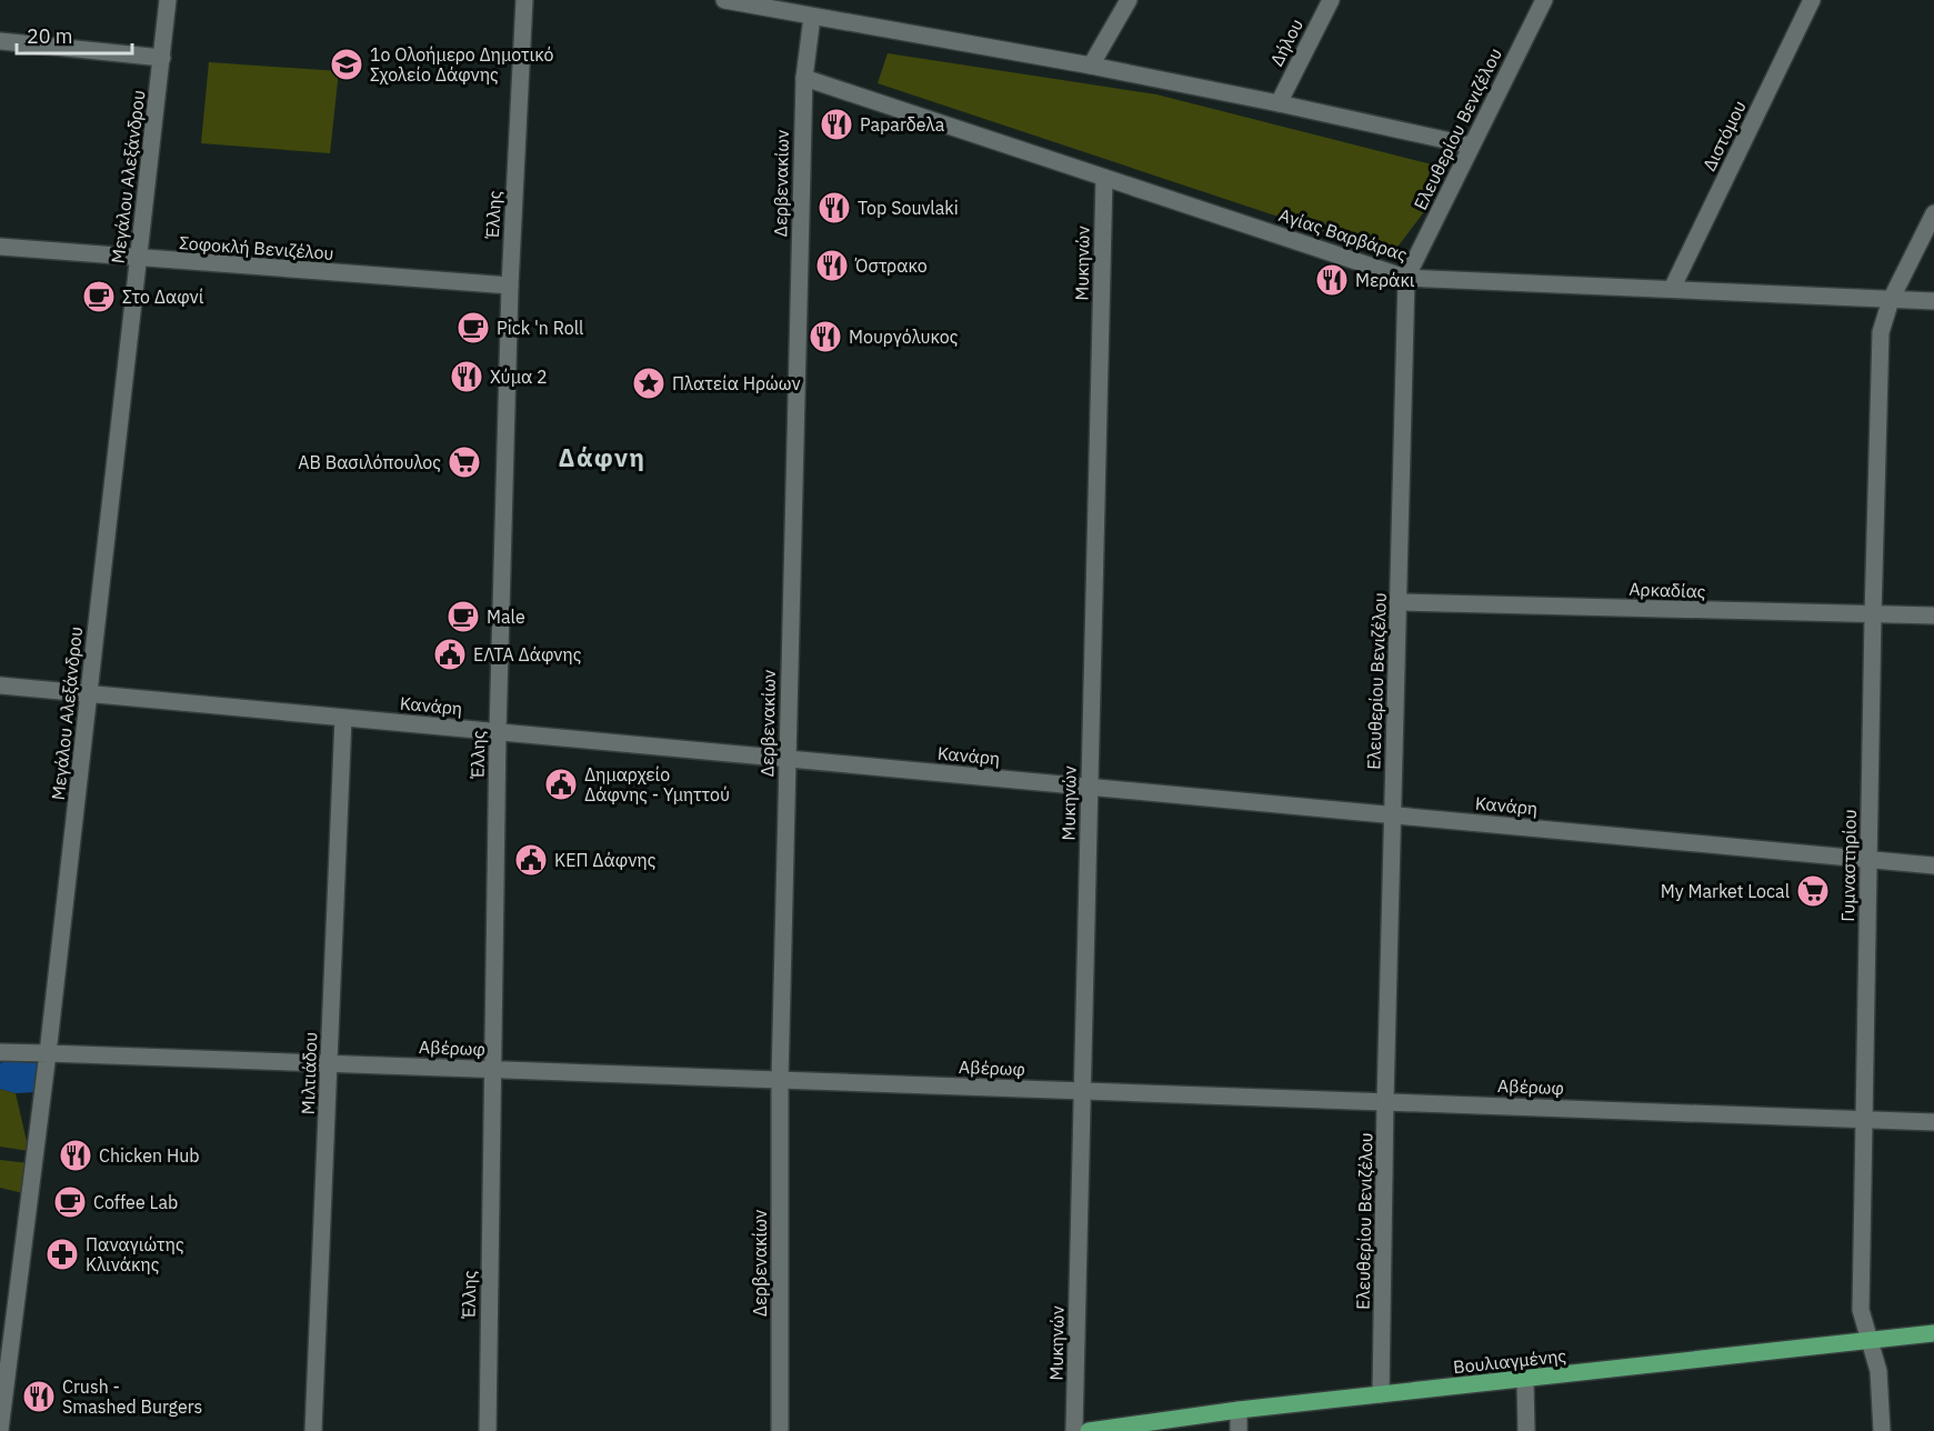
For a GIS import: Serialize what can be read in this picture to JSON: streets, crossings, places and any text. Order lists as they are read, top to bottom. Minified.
{"streets":{"main road":["Βουλιαγμένης"],"street":["Δήλου","Ελευθερίου Βενιζέλου","Διστόμου","Μεγάλου Αλεξάνδρου","Δερβενακίων","Έλλης","Αγίας Βαρβάρας","Σοφοκλή Βενιζέλου","Μυκηνών","Αρκαδίας","Κανάρη","Γυμναστηρίου","Αβέρωφ","Μιλτιάδου"]},"crossings":[["Ελευθερίου Βενιζέλου","Αγίας Βαρβάρας"],["Ελευθερίου Βενιζέλου","Αρκαδίας"],["Ελευθερίου Βενιζέλου","Κανάρη"],["Ελευθερίου Βενιζέλου","Αβέρωφ"],["Ελευθερίου Βενιζέλου","Βουλιαγμένης"],["Διστόμου","Αγίας Βαρβάρας"],["Μεγάλου Αλεξάνδρου","Σοφοκλή Βενιζέλου"],["Μεγάλου Αλεξάνδρου","Κανάρη"],["Μεγάλου Αλεξάνδρου","Αβέρωφ"],["Δερβενακίων","Αγίας Βαρβάρας"],["Δερβενακίων","Κανάρη"],["Δερβενακίων","Αβέρωφ"],["Έλλης","Σοφοκλή Βενιζέλου"],["Έλλης","Κανάρη"],["Έλλης","Αβέρωφ"],["Αγίας Βαρβάρας","Μυκηνών"],["Αγίας Βαρβάρας","Γυμναστηρίου"],["Μυκηνών","Κανάρη"],["Μυκηνών","Αβέρωφ"],["Αρκαδίας","Γυμναστηρίου"],["Κανάρη","Γυμναστηρίου"],["Κανάρη","Μιλτιάδου"],["Γυμναστηρίου","Αβέρωφ"],["Γυμναστηρίου","Βουλιαγμένης"],["Αβέρωφ","Μιλτιάδου"]],"districts":["Δάφνη"],"places":{"school or university":["1ο Ολοήμερο Δημοτικό Σχολείο Δάφνης"],"restaurant":["Paparδeλa","Top Souvlaki","Όστρακο","Μεράκι","Μουργόλυκος","Χύμα 2","Chicken Hub","Crush - Smashed Burgers"],"cafe":["Στο Δαφνί","Pick 'n Roll","Male","Coffee Lab"],"place":["Πλατεία Ηρώων"],"supermarket":["ΑΒ Βασιλόπουλος","My Market Local"],"public building":["ΕΛΤΑ Δάφνης","Δημαρχείο Δάφνης - Υμηττού","ΚΕΠ Δάφνης"],"pharmacy":["Παναγιώτης Κλινάκης"]},"scale_bar":"20 m"}
